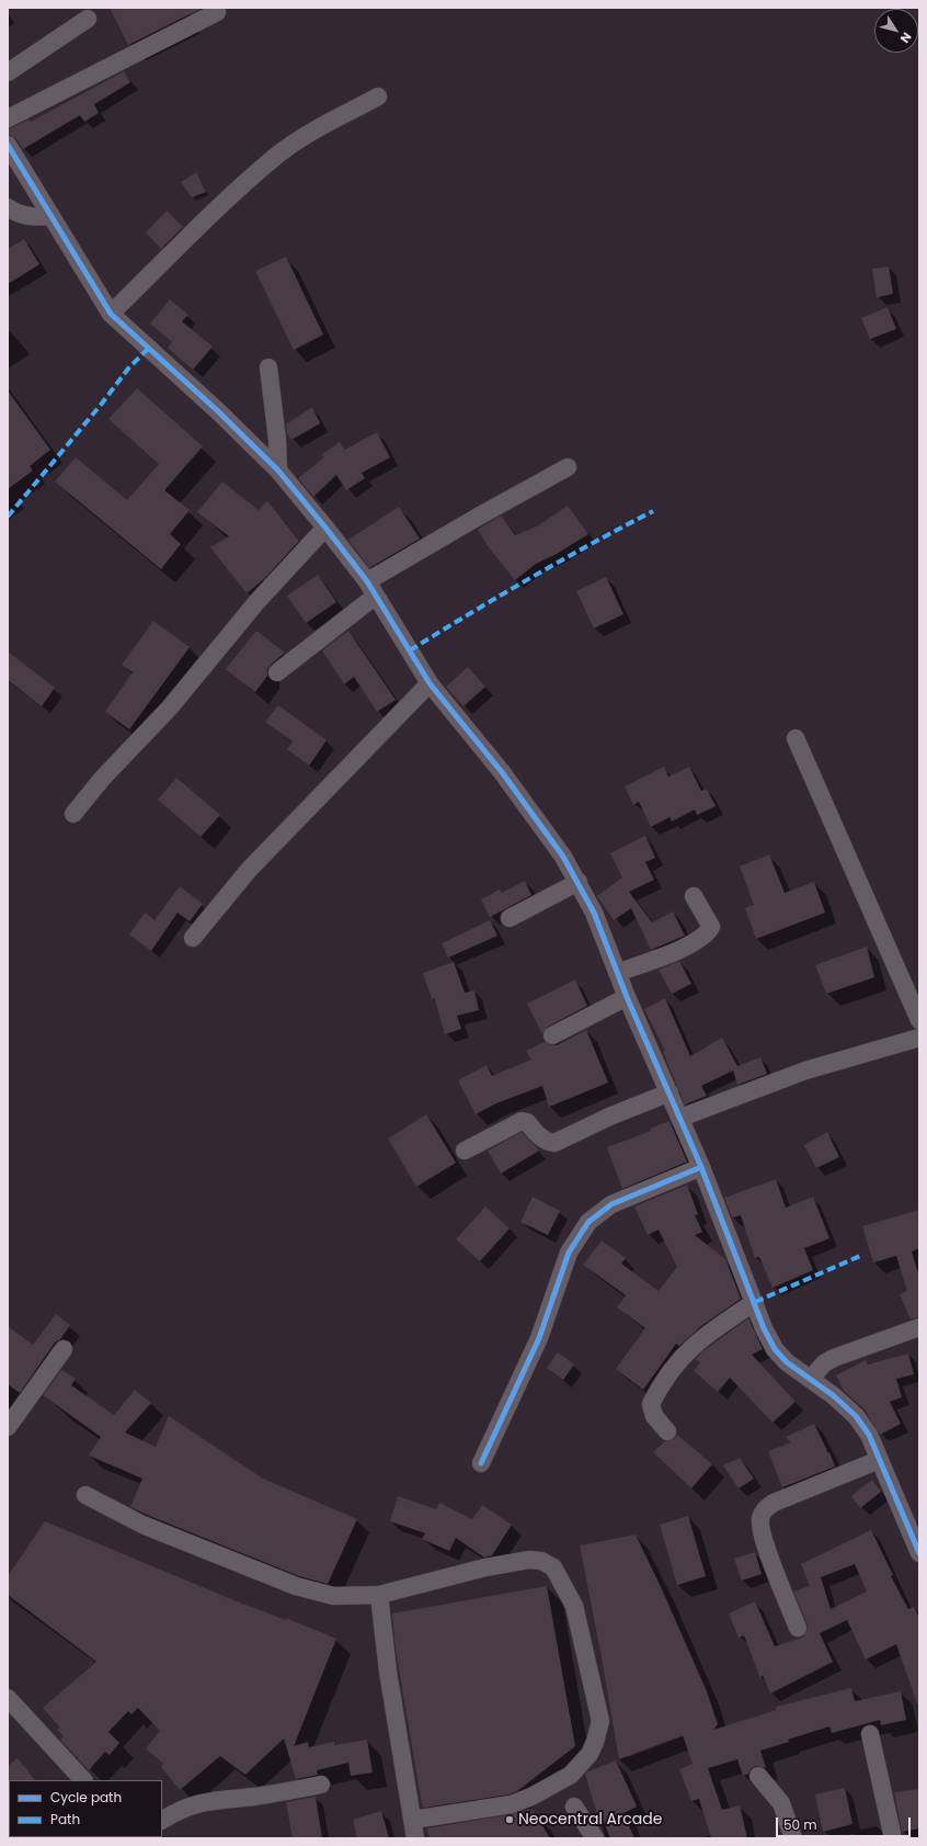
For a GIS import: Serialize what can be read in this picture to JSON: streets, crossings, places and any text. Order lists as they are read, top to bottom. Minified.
{"places":["Neocentral Arcade"],"legend":["Cycle path","Path"],"scale_bar":"50 m","north":"bottom right"}
